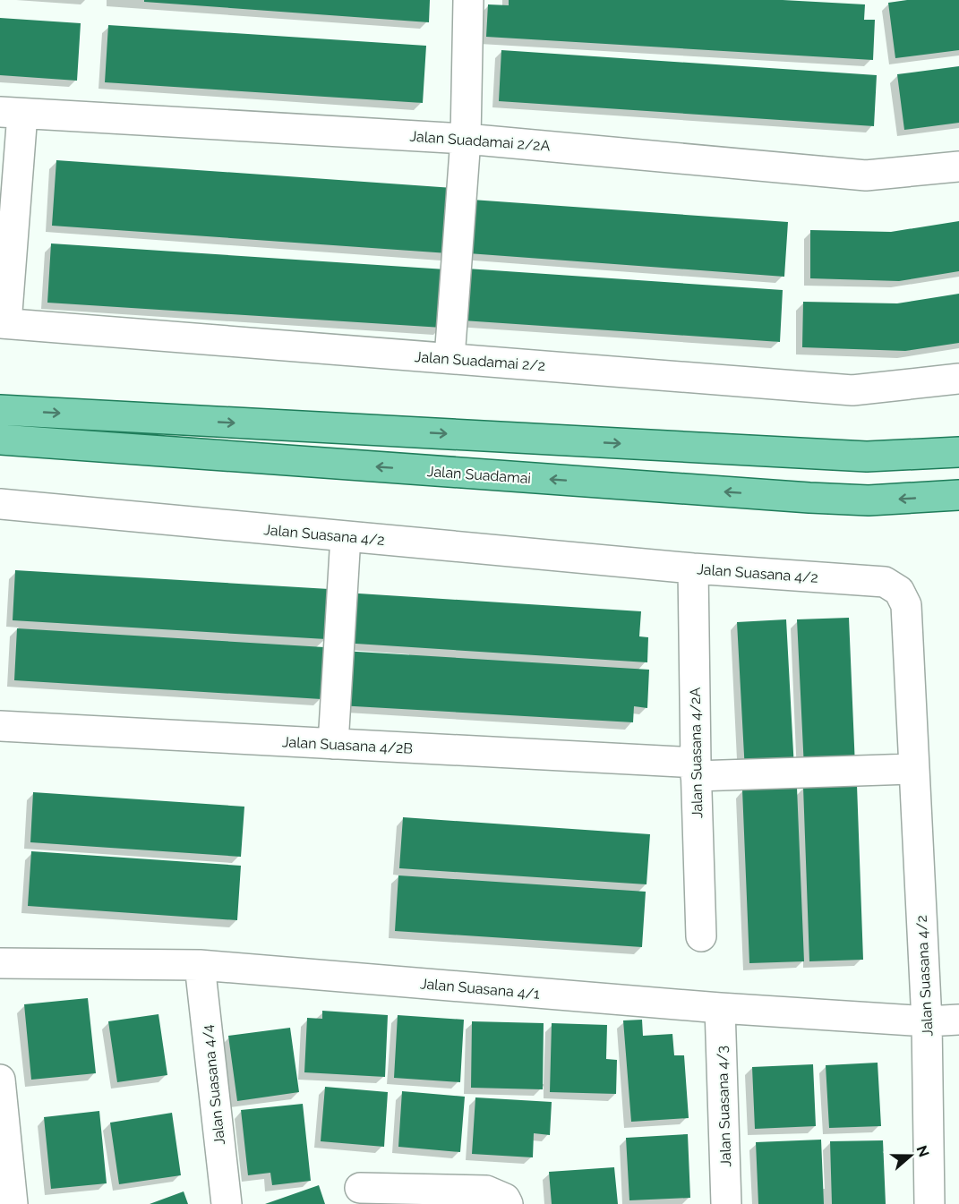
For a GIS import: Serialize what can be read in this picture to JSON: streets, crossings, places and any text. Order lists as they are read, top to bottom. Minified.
{"streets":{"main road":["Jalan Suadamai"],"street":["Jalan Suadamai 2/2A","Jalan Suadamai 2/2","Jalan Suasana 4/2","Jalan Suasana 4/2B","Jalan Suasana 4/2A","Jalan Suasana 4/1","Jalan Suasana 4/4","Jalan Suasana 4/3"]},"crossings":[["Jalan Suasana 4/2","Jalan Suasana 4/2B"],["Jalan Suasana 4/2","Jalan Suasana 4/2A"],["Jalan Suasana 4/2","Jalan Suasana 4/1"],["Jalan Suasana 4/2B","Jalan Suasana 4/2A"],["Jalan Suasana 4/1","Jalan Suasana 4/4"],["Jalan Suasana 4/1","Jalan Suasana 4/3"]],"north":"right"}
